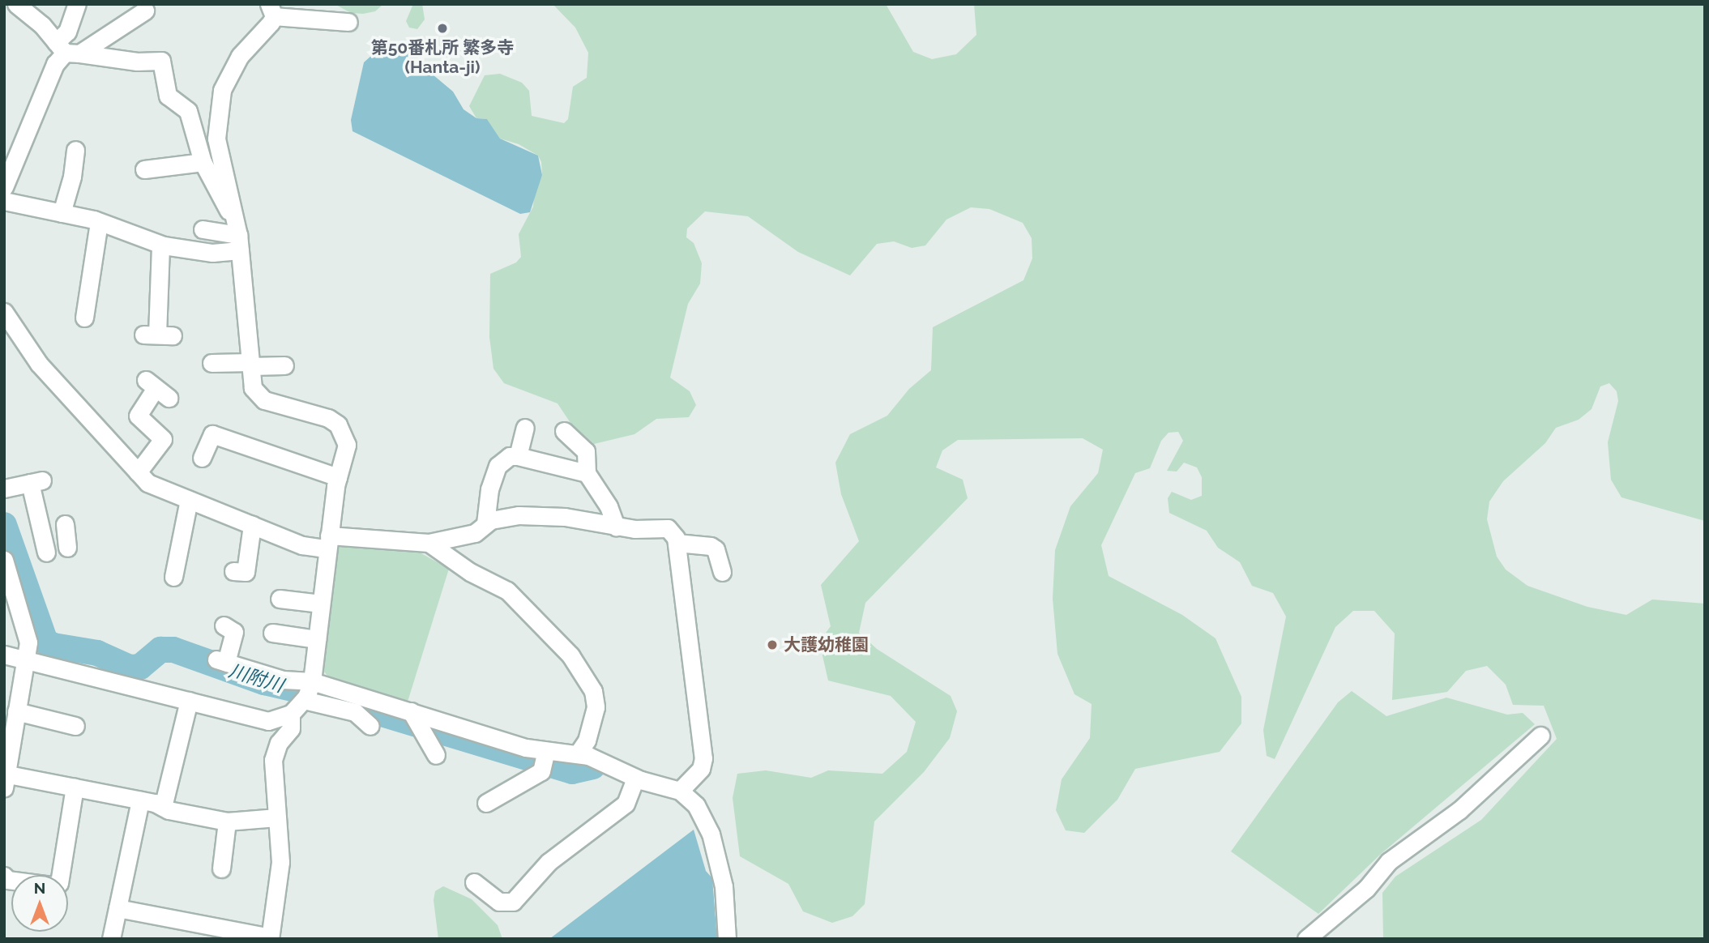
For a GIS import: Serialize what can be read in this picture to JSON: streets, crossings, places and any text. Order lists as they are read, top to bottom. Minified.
{"water":["川附川"],"places":["第50番札所 繁多寺 (Hanta-ji)","大護幼稚園"],"north":"top"}
